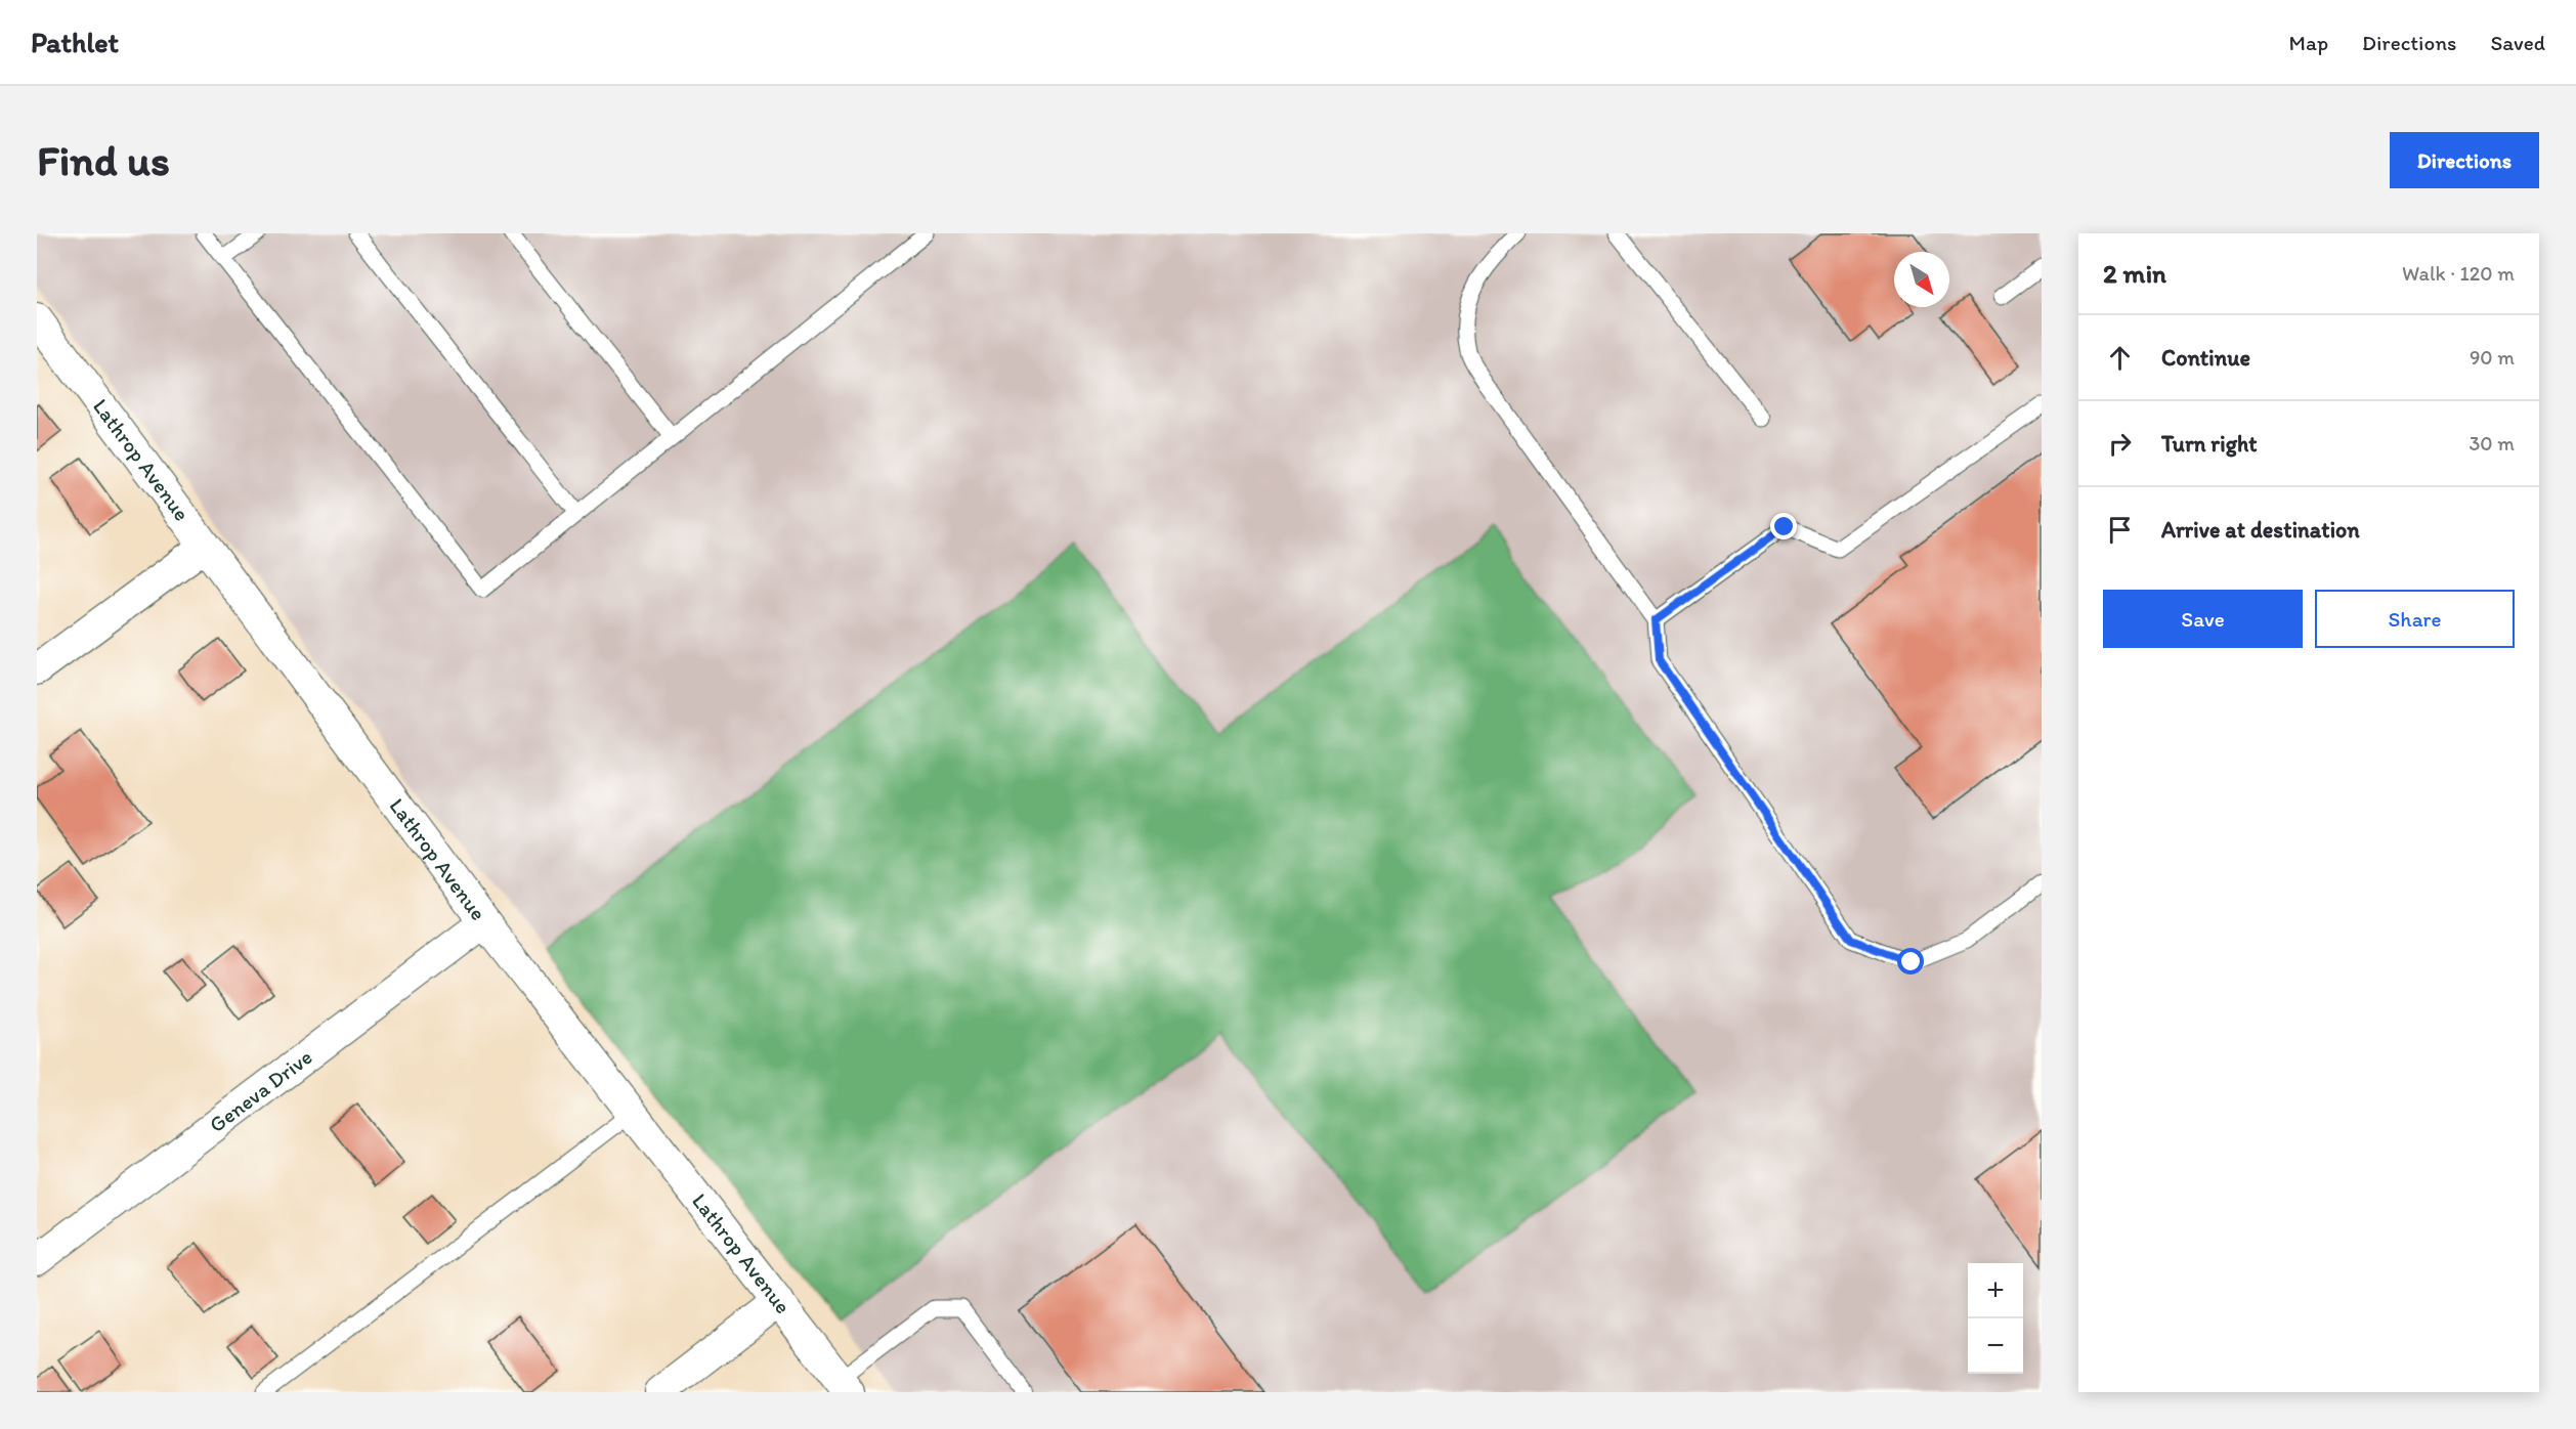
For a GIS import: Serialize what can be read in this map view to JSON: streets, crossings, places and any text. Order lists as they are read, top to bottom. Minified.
{"streets":{"street":["Lathrop Avenue","Geneva Drive"]},"crossings":[["Lathrop Avenue","Geneva Drive"]],"north":"bottom right","page":{"header":"Pathlet","nav":["Map","Directions","Saved"],"buttons":["Directions",["Save","Share"]],"title":"Find us","heading":["2 min","Walk · 120 m"],"list":[["Continue","90 m"],["Turn right","30 m"],"Arrive at destination"],"map_buttons":["+","−"]}}
